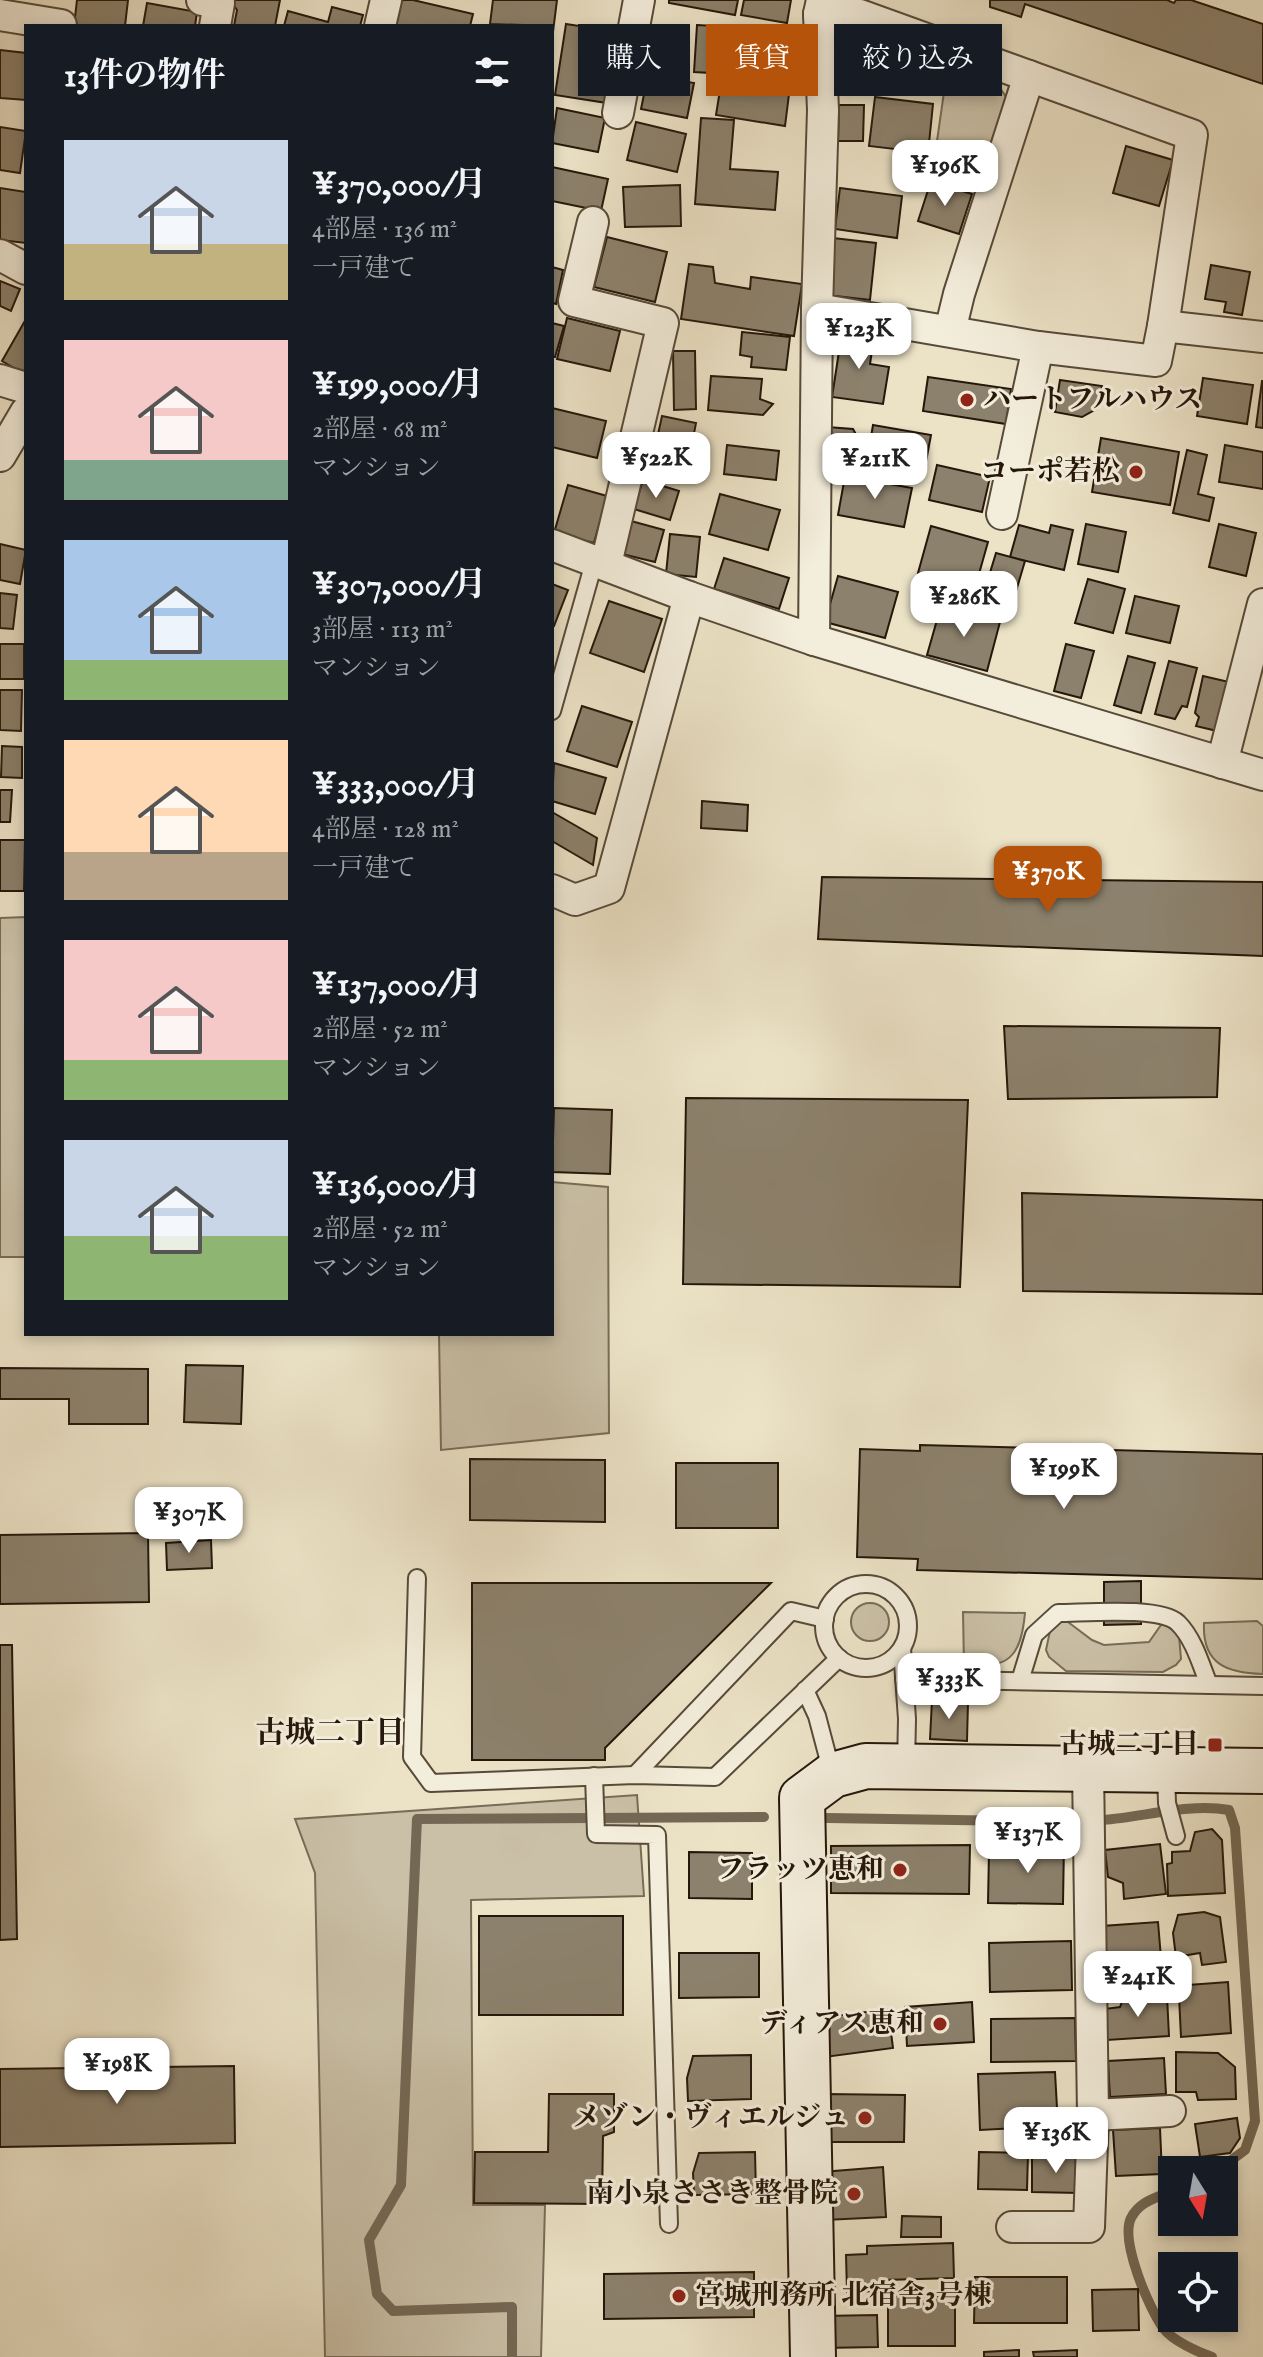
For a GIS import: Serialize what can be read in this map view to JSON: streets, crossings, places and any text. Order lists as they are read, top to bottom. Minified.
{"districts":["古城二丁目"],"places":{"other":["ハートフルハウス","コーポ若松","フラッツ恵和","ディアス恵和","メゾン・ヴィエルジュ","南小泉ささき整骨院","宮城刑務所 北宿舎3号棟"],"transit":["古城二丁目"]},"north":"bottom","page":{"chip":["購入","賃貸","絞り込み"],"heading":"13件の物件","list":[{"name":"¥370,000/月","note":"4部屋 · 136 m² · 一戸建て"},{"name":"¥199,000/月","note":"2部屋 · 68 m² · マンション"},{"name":"¥307,000/月","note":"3部屋 · 113 m² · マンション"},{"name":"¥333,000/月","note":"4部屋 · 128 m² · 一戸建て"},{"name":"¥137,000/月","note":"2部屋 · 52 m² · マンション"},{"name":"¥136,000/月","note":"2部屋 · 52 m² · マンション"}],"price":["¥196K","¥123K","¥522K","¥211K","¥286K","¥370K","¥199K","¥307K","¥333K","¥137K","¥241K","¥198K","¥136K"]}}
